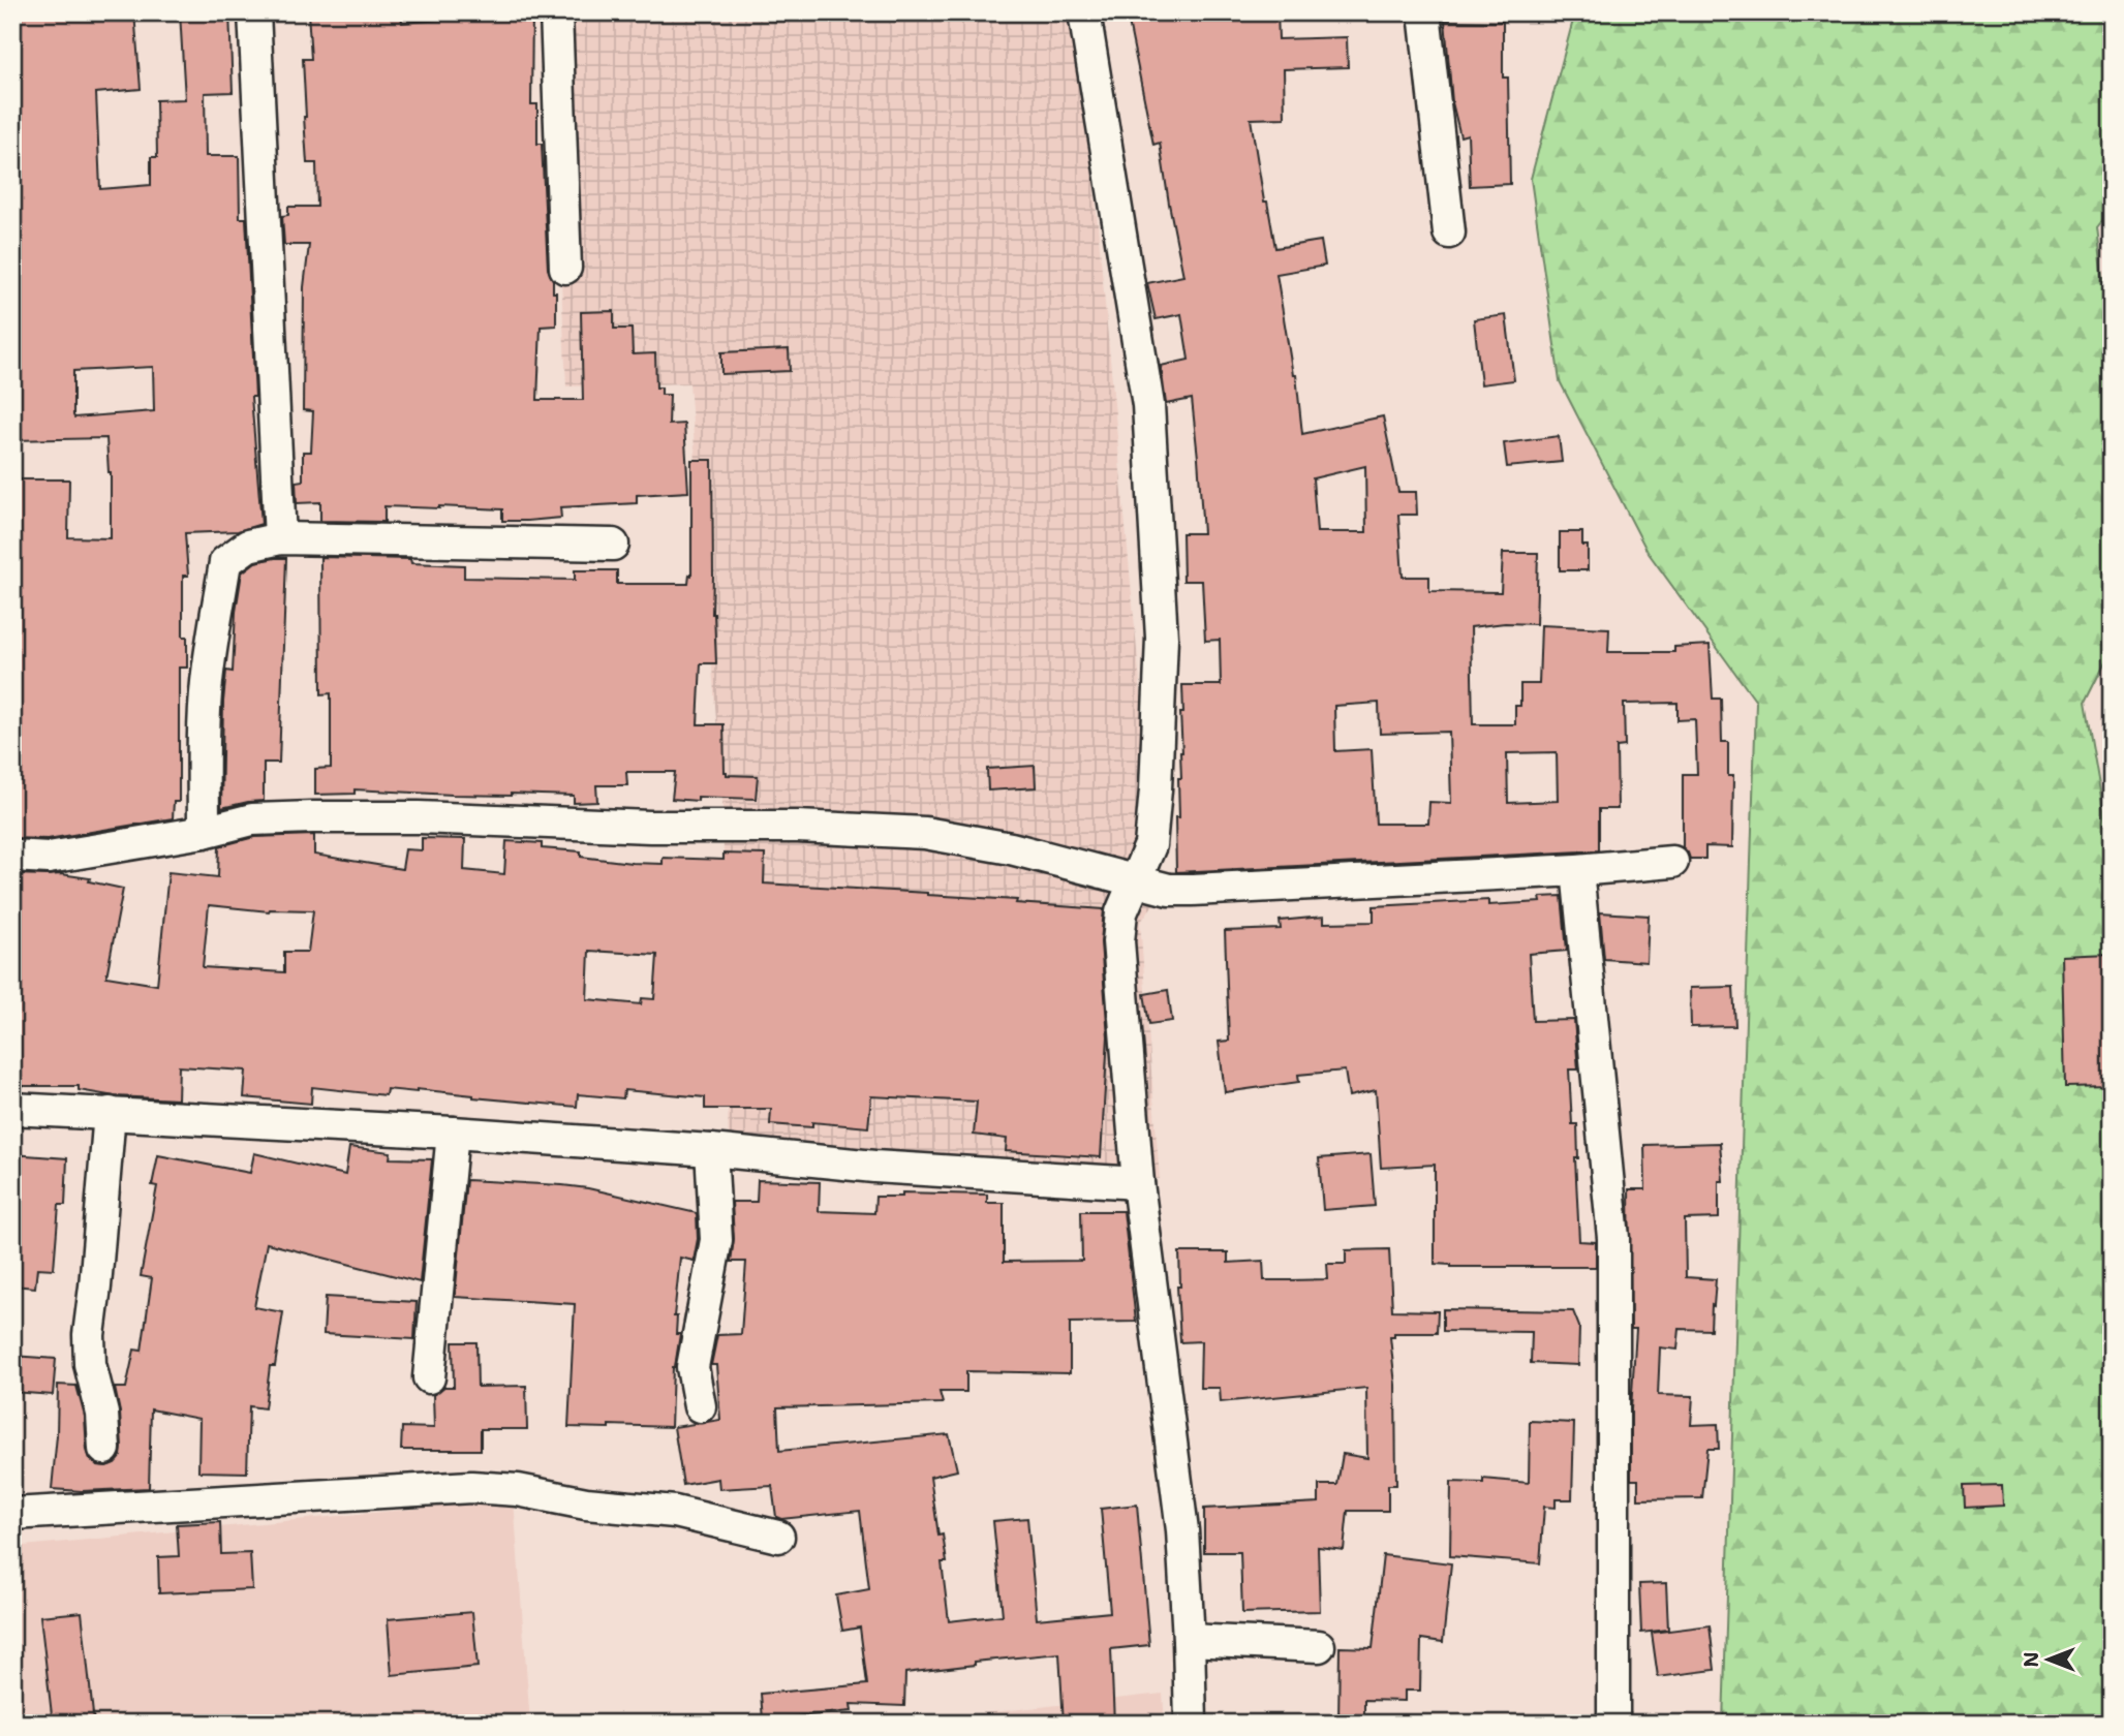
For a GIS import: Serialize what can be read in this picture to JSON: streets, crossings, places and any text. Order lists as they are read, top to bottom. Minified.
{"north":"left"}
